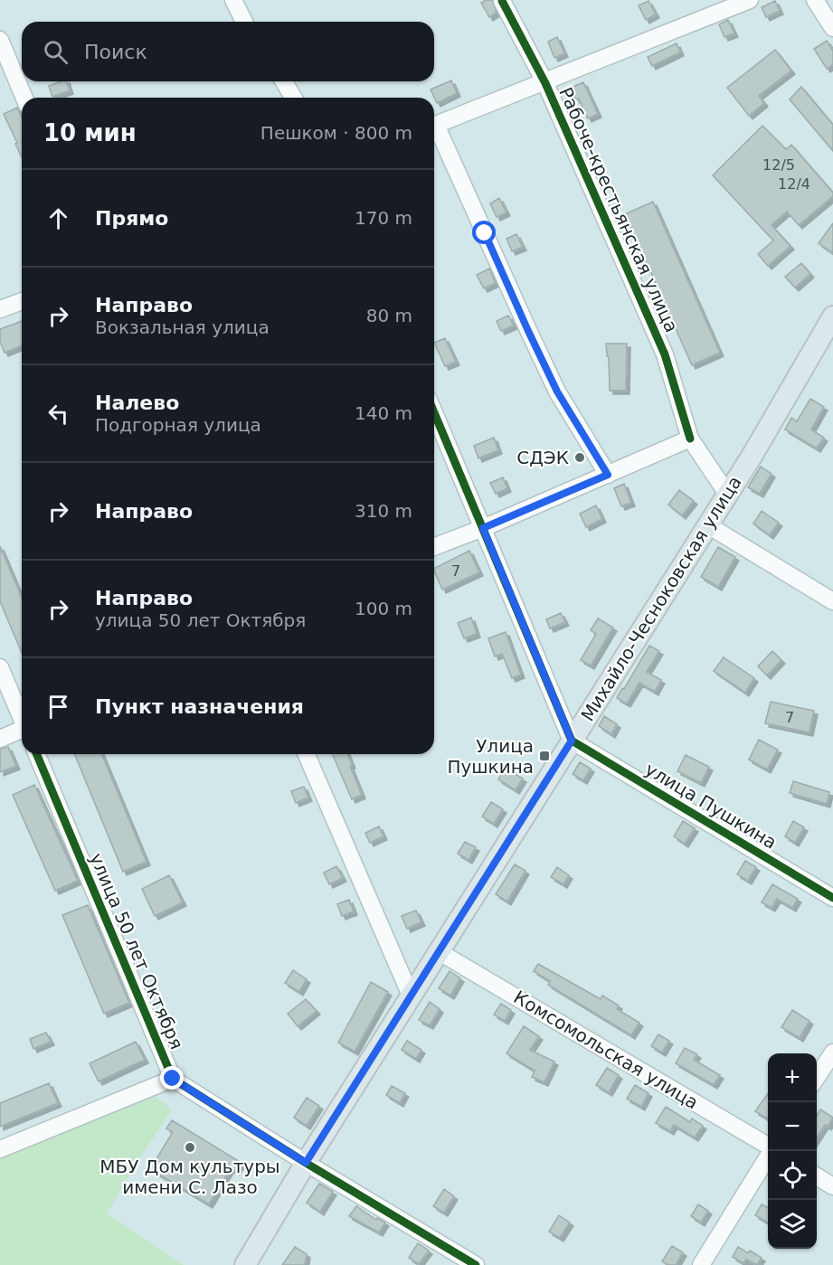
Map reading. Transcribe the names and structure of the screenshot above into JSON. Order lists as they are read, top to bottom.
{
  "streets": {
    "main road": ["Михайло-Чесноковская улица"],
    "street": [
      "Рабоче-крестьянская улица",
      "улица Пушкина",
      "улица 50 лет Октября",
      "Комсомольская улица"
    ]
  },
  "crossings": [
    ["Рабоче-крестьянская улица", "Михайло-Чесноковская улица"],
    ["Михайло-Чесноковская улица", "улица Пушкина"],
    ["Михайло-Чесноковская улица", "Комсомольская улица"]
  ],
  "places": {
    "other": ["СДЭК", "МБУ Дом культуры имени С. Лазо"],
    "transit": ["Улица Пушкина"]
  },
  "house_numbers": [
    "12/5",
    "12/4",
    "7",
    "7"
  ],
  "page": {
    "search": "Поиск",
    "heading": ["10 мин", "Пешком · 800 m"],
    "list": [
      ["Прямо", "170 m"],
      ["Направо", "Вокзальная улица", "80 m"],
      ["Налево", "Подгорная улица", "140 m"],
      ["Направо", "310 m"],
      ["Направо", "улица 50 лет Октября", "100 m"],
      "Пункт назначения"
    ],
    "map_buttons": ["+", "−"]
  }
}
